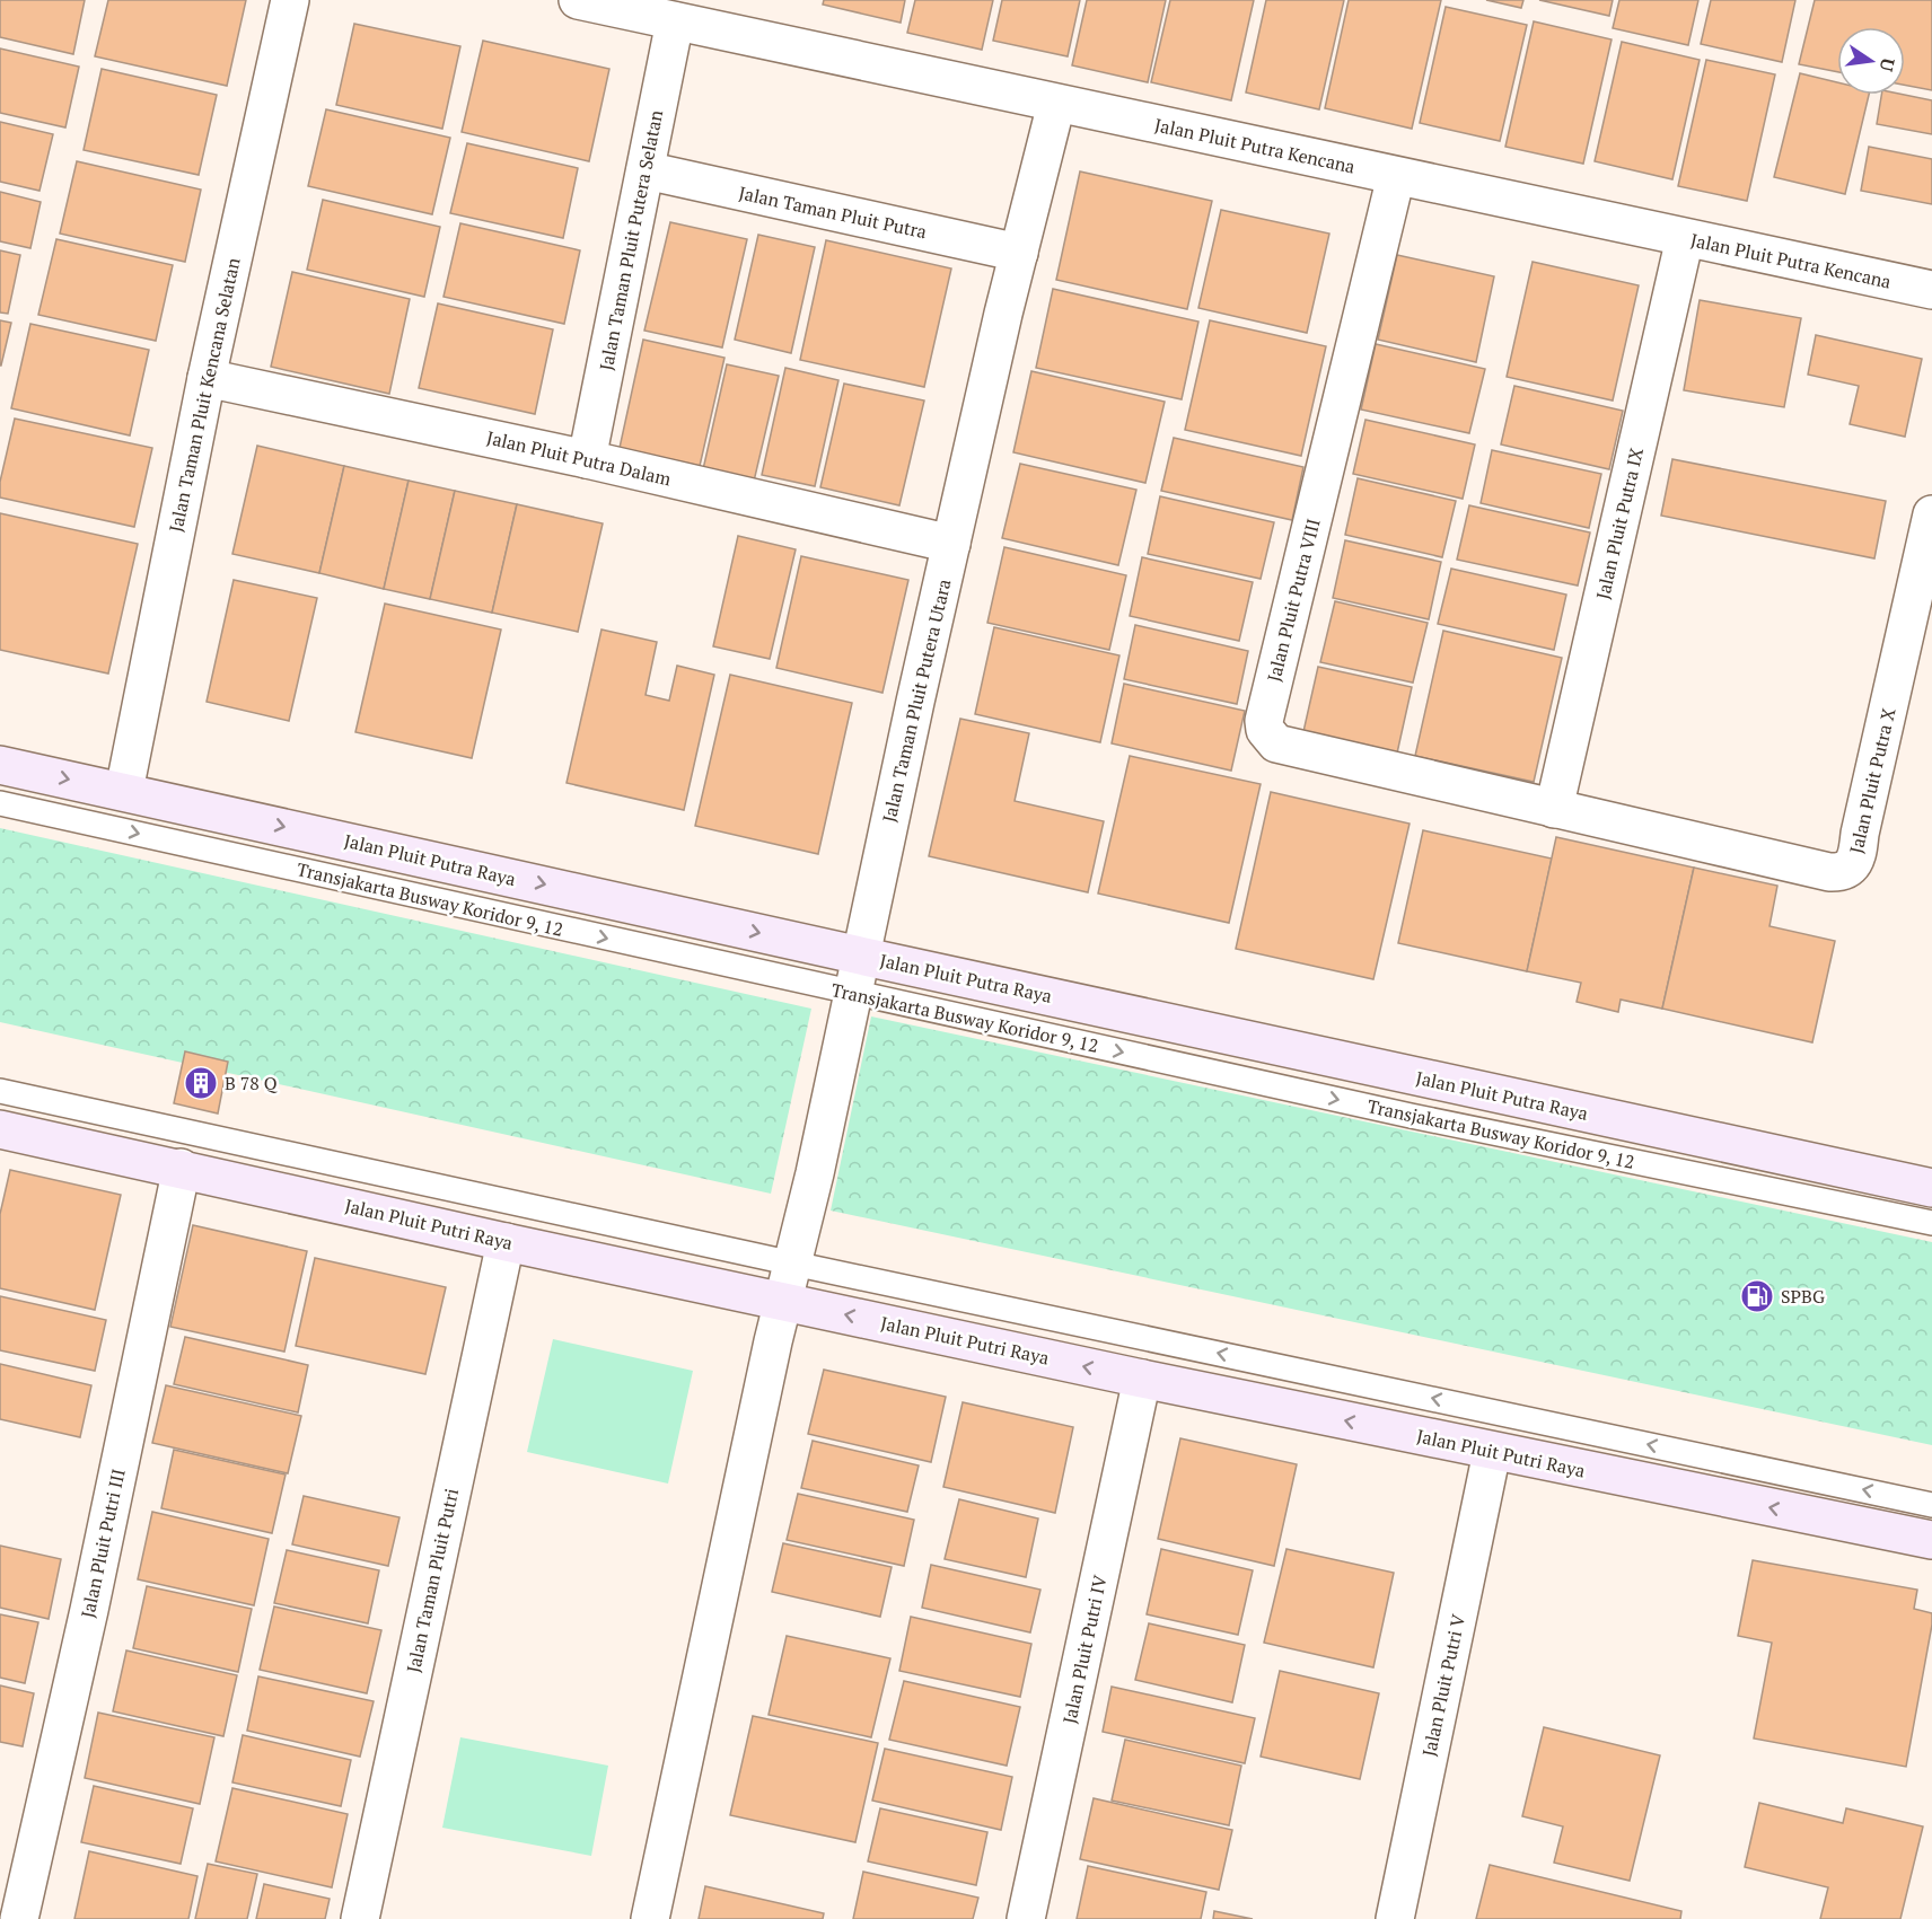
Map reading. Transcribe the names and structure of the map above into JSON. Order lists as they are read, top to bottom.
{
  "streets": {
    "street": [
      "Jalan Pluit Putra Kencana",
      "Jalan Taman Pluit Putra",
      "Jalan Taman Pluit Putera Selatan",
      "Jalan Taman Pluit Kencana Selatan",
      "Jalan Pluit Putra Dalam",
      "Jalan Pluit Putra IX",
      "Jalan Pluit Putra VIII",
      "Jalan Taman Pluit Putera Utara",
      "Jalan Pluit Putra X",
      "Jalan Pluit Putra Raya",
      "Jalan Pluit Putri Raya",
      "Jalan Pluit Putri III",
      "Jalan Taman Pluit Putri",
      "Jalan Pluit Putri IV",
      "Jalan Pluit Putri V"
    ],
    "lane": ["Transjakarta Busway Koridor 9, 12"]
  },
  "crossings": [
    ["Jalan Pluit Putra Kencana", "Jalan Taman Pluit Putera Selatan"],
    ["Jalan Pluit Putra Kencana", "Jalan Pluit Putra IX"],
    ["Jalan Pluit Putra Kencana", "Jalan Pluit Putra VIII"],
    ["Jalan Pluit Putra Kencana", "Jalan Taman Pluit Putera Utara"],
    ["Jalan Taman Pluit Putra", "Jalan Taman Pluit Putera Selatan"],
    ["Jalan Taman Pluit Putra", "Jalan Taman Pluit Putera Utara"],
    ["Jalan Taman Pluit Putera Selatan", "Jalan Pluit Putra Dalam"],
    ["Jalan Taman Pluit Kencana Selatan", "Jalan Pluit Putra Dalam"],
    ["Jalan Taman Pluit Kencana Selatan", "Jalan Pluit Putra Raya"],
    ["Jalan Pluit Putra Dalam", "Jalan Taman Pluit Putera Utara"],
    ["Jalan Pluit Putra IX", "Jalan Pluit Putra VIII"],
    ["Jalan Pluit Putra IX", "Jalan Pluit Putra X"],
    ["Jalan Pluit Putra VIII", "Jalan Pluit Putra X"],
    ["Jalan Taman Pluit Putera Utara", "Jalan Pluit Putra Raya"],
    ["Jalan Taman Pluit Putera Utara", "Transjakarta Busway Koridor 9, 12"],
    ["Jalan Taman Pluit Putera Utara", "Jalan Pluit Putri Raya"],
    ["Jalan Pluit Putri Raya", "Jalan Pluit Putri III"],
    ["Jalan Pluit Putri Raya", "Jalan Taman Pluit Putri"],
    ["Jalan Pluit Putri Raya", "Jalan Pluit Putri IV"],
    ["Jalan Pluit Putri Raya", "Jalan Pluit Putri V"]
  ],
  "one_way": ["Jalan Pluit Putra Raya", "Transjakarta Busway Koridor 9, 12", "Jalan Pluit Putri Raya"],
  "places": {
    "building": ["B 78 Q"],
    "fuel station": ["SPBG"]
  },
  "north": "right"
}
